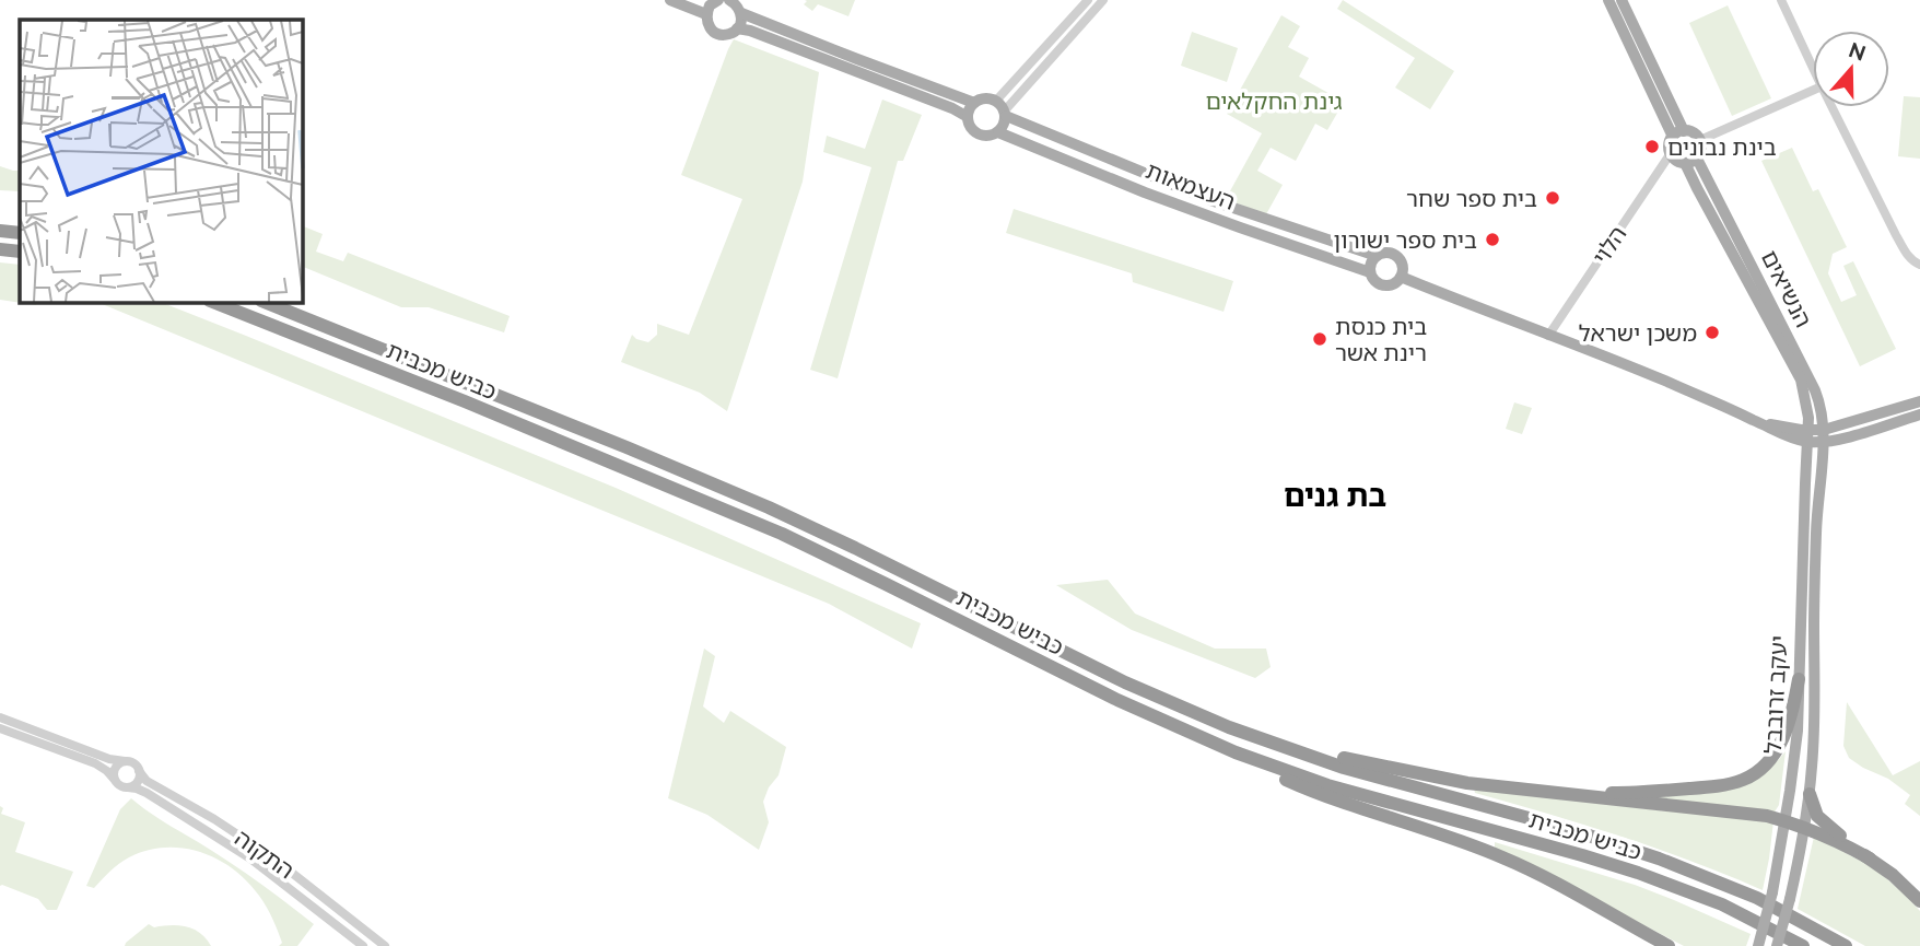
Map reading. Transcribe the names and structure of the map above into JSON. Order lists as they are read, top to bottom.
{
  "streets": {
    "highway": ["כביש מכבית"],
    "main road": ["העצמאות", "הנשיאים", "יעקב זרובבל"],
    "street": ["הלוי", "התקוה"]
  },
  "crossings": [
    ["הלוי", "הנשיאים"],
    ["הנשיאים", "יעקב זרובבל"]
  ],
  "districts": ["בת גנים"],
  "parks": ["גינת החקלאים"],
  "places": [
    "בינת נבונים",
    "בית ספר שחר",
    "בית ספר ישורון",
    "משכן ישראל",
    "בית כנסת רינת אשר"
  ],
  "north": "top"
}
